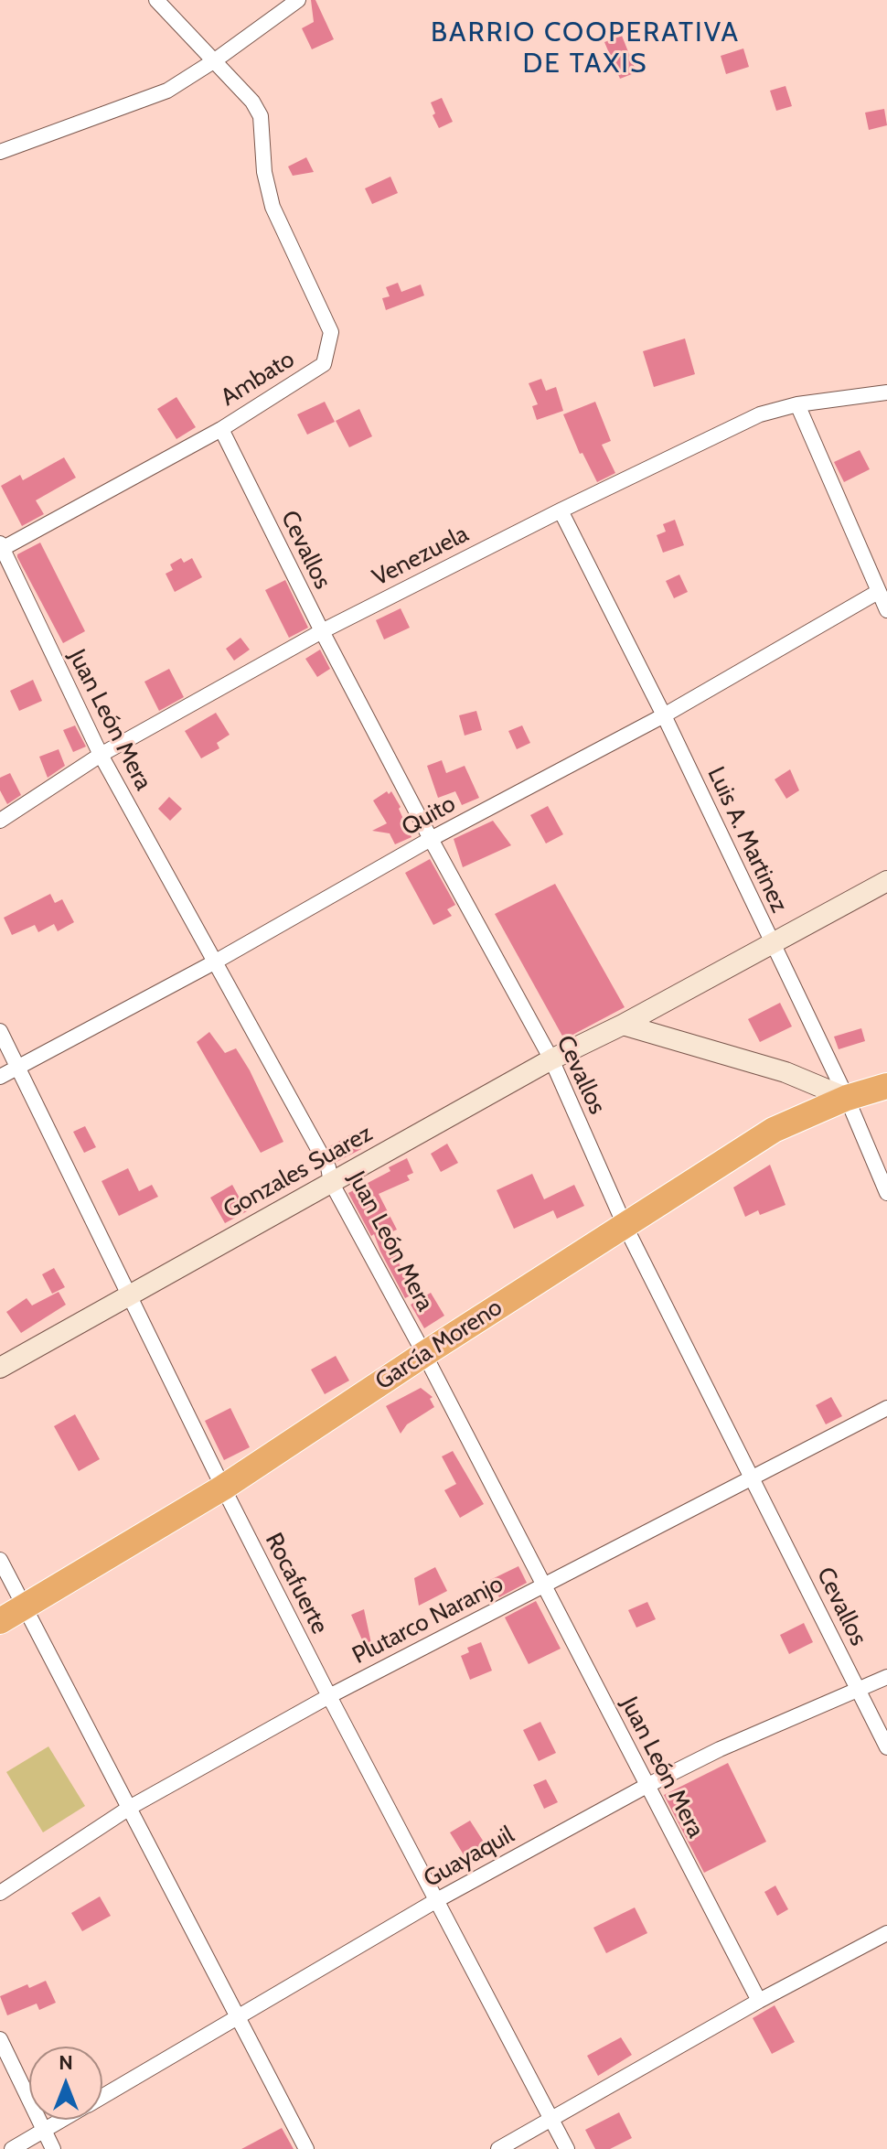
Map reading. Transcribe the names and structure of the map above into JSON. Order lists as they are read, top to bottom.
{
  "streets": {
    "highway": ["García Moreno"],
    "street": [
      "Ambato",
      "Cevallos",
      "Venezuela",
      "Juan León Mera",
      "Quito",
      "Luis A. Martinez",
      "Gonzales Suarez",
      "Rocafuerte",
      "Plutarco Naranjo",
      "Guayaquil"
    ]
  },
  "crossings": [
    ["Ambato", "Cevallos"],
    ["Ambato", "Juan León Mera"],
    ["Cevallos", "Venezuela"],
    ["Cevallos", "Quito"],
    ["Cevallos", "Gonzales Suarez"],
    ["Cevallos", "García Moreno"],
    ["Cevallos", "Plutarco Naranjo"],
    ["Cevallos", "Guayaquil"],
    ["Venezuela", "Juan León Mera"],
    ["Venezuela", "Luis A. Martinez"],
    ["Juan León Mera", "Quito"],
    ["Juan León Mera", "Gonzales Suarez"],
    ["Juan León Mera", "García Moreno"],
    ["Juan León Mera", "Plutarco Naranjo"],
    ["Juan León Mera", "Guayaquil"],
    ["Quito", "Luis A. Martinez"],
    ["Quito", "Rocafuerte"],
    ["Luis A. Martinez", "Gonzales Suarez"],
    ["Luis A. Martinez", "García Moreno"],
    ["Gonzales Suarez", "Rocafuerte"],
    ["García Moreno", "Rocafuerte"],
    ["Rocafuerte", "Plutarco Naranjo"],
    ["Rocafuerte", "Guayaquil"]
  ],
  "districts": ["BARRIO COOPERATIVA DE TAXIS"],
  "north": "top"
}
